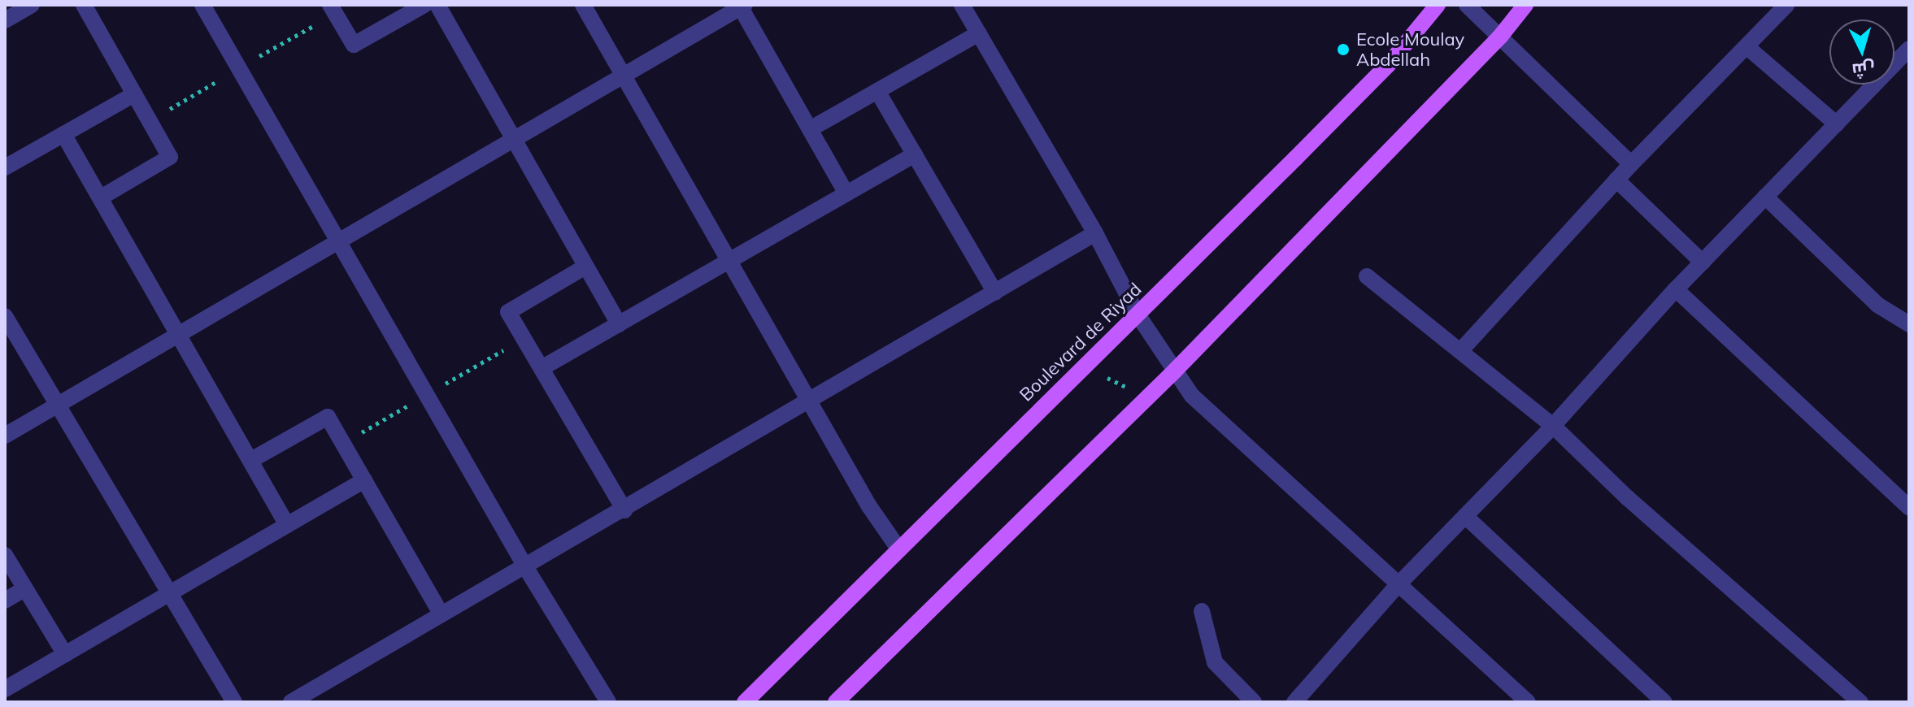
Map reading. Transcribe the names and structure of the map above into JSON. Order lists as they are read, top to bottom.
{
  "streets": {
    "main road": ["Boulevard de Riyad"]
  },
  "places": ["Ecole Moulay Abdellah"],
  "north": "bottom"
}
